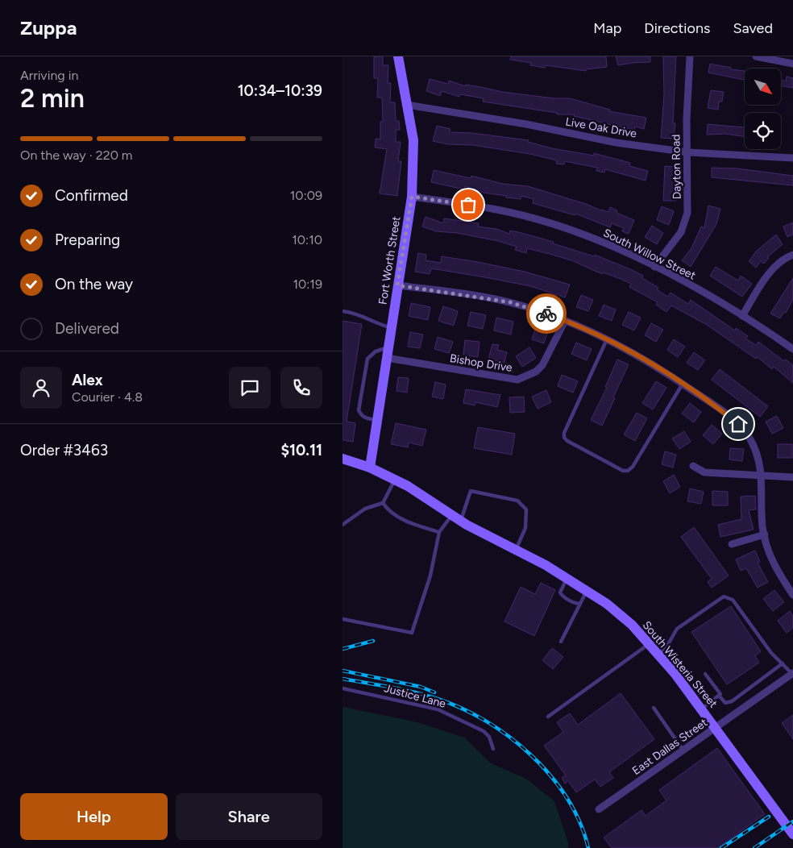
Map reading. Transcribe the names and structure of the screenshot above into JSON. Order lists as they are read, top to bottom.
{
  "streets": {
    "street": [
      "Live Oak Drive",
      "Dayton Road",
      "South Willow Street",
      "Fort Worth Street",
      "Bishop Drive",
      "South Wisteria Street",
      "East Dallas Street"
    ],
    "lane": ["Justice Lane"]
  },
  "crossings": [
    ["Live Oak Drive", "Dayton Road"],
    ["Live Oak Drive", "Fort Worth Street"],
    ["Dayton Road", "South Willow Street"],
    ["South Willow Street", "Fort Worth Street"],
    ["Fort Worth Street", "Bishop Drive"],
    ["Fort Worth Street", "South Wisteria Street"],
    ["South Wisteria Street", "East Dallas Street"]
  ],
  "north": "bottom right",
  "page": {
    "header": "Zuppa",
    "nav": ["Map", "Directions", "Saved"],
    "heading": ["2 min", "Arriving in", "10:34–10:39"],
    "panel": [
      "Alex",
      "Courier · 4.8",
      "Order #3463",
      "$10.11"
    ],
    "bar": "On the way · 220 m",
    "list": [
      ["Confirmed", "10:09"],
      ["Preparing", "10:10"],
      ["On the way", "10:19"],
      "Delivered"
    ],
    "buttons": ["Help", "Share"]
  }
}
